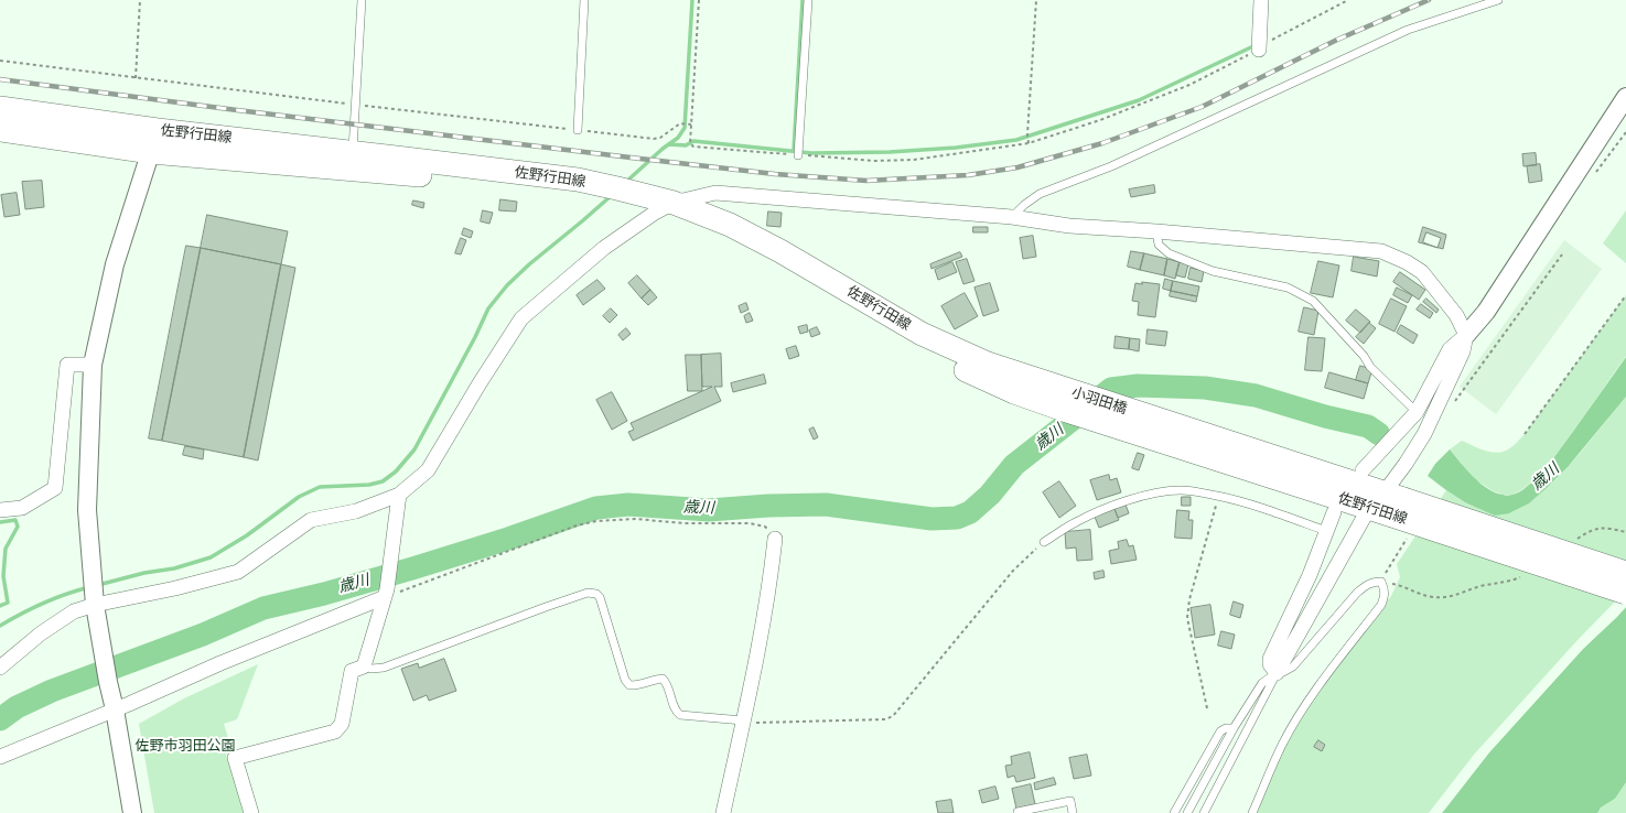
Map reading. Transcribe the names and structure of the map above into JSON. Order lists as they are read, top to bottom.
{
  "streets": {
    "main road": ["佐野行田線", "小羽田橋"]
  },
  "crossings": [
    ["佐野行田線", "小羽田橋"]
  ],
  "water": ["歳川"],
  "parks": ["佐野市羽田公園"]
}
